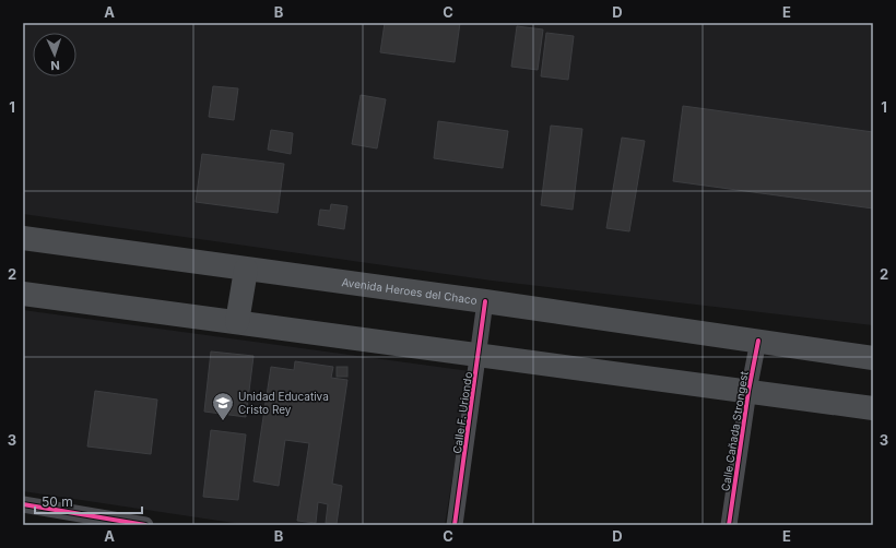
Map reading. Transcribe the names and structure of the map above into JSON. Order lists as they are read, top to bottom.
{
  "streets": {
    "main road": ["Avenida Heroes del Chaco"],
    "street": ["Calle F. Uriondo", "Calle Cañada Strongest"]
  },
  "crossings": [
    ["Avenida Heroes del Chaco", "Calle F. Uriondo"],
    ["Avenida Heroes del Chaco", "Calle Cañada Strongest"]
  ],
  "places": {
    "school or university": ["Unidad Educativa Cristo Rey"]
  },
  "scale_bar": "50 m",
  "north": "bottom",
  "grid": {
    "columns": [
      "A",
      "B",
      "C",
      "D",
      "E"
    ],
    "rows": ["1", "2", "3"]
  }
}
